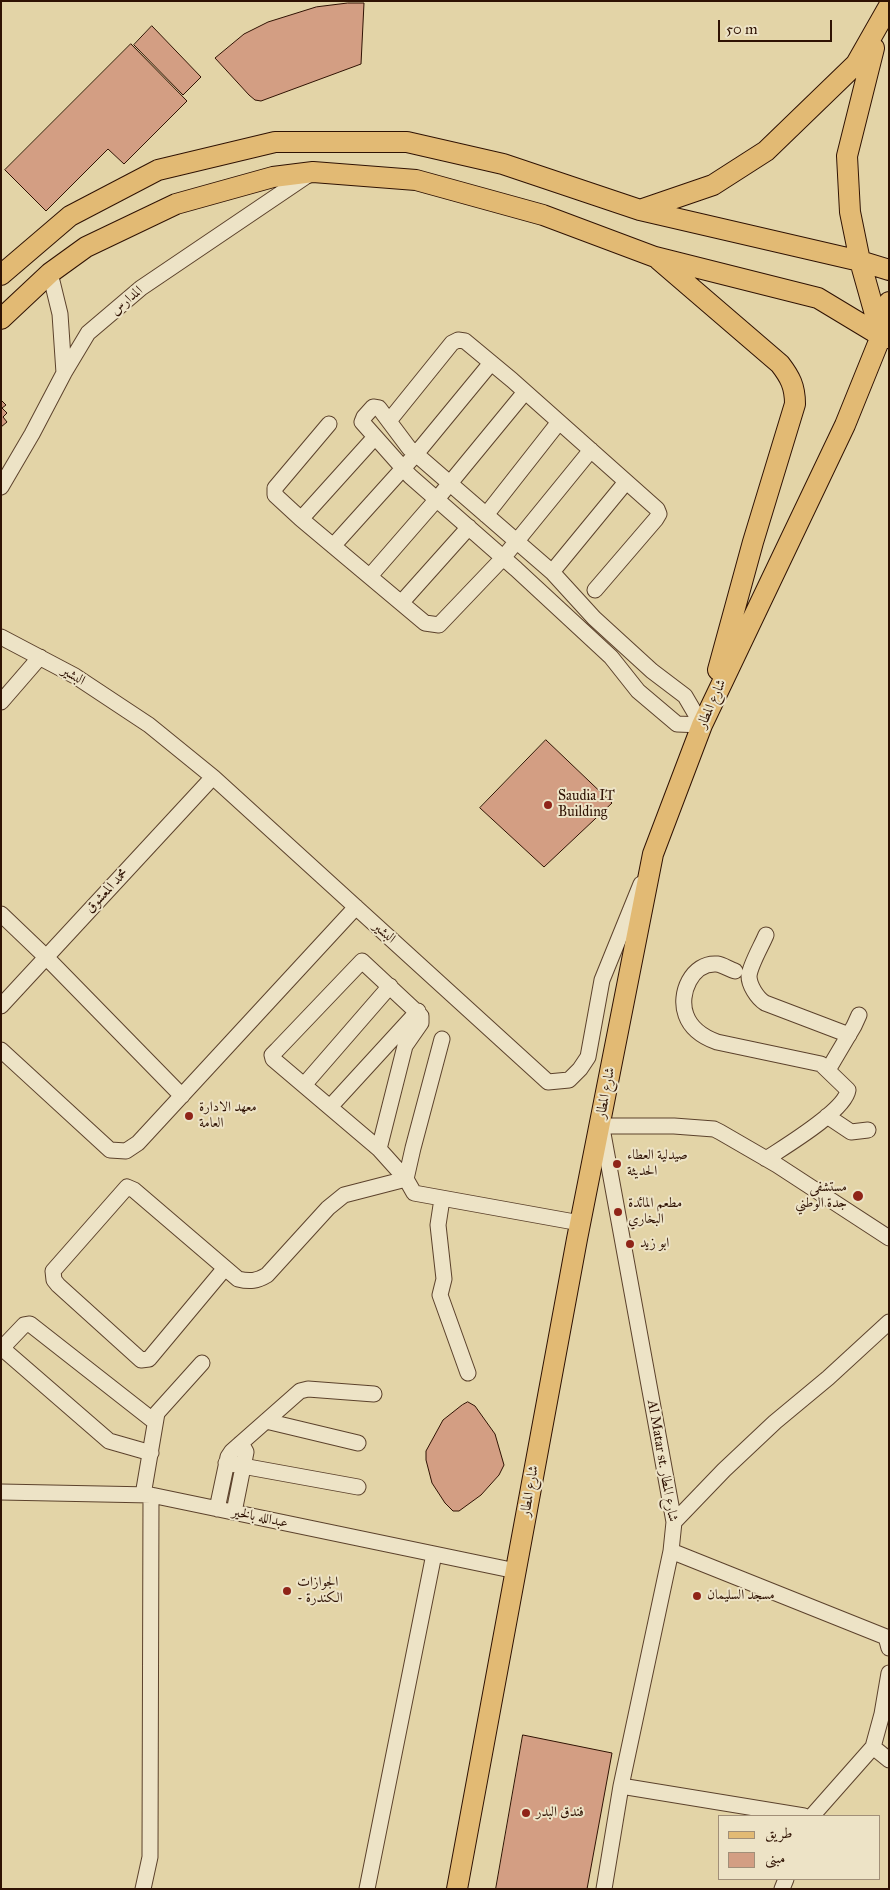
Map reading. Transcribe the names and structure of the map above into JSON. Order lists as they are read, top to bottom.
{
  "streets": {
    "main road": ["شارع المطار"],
    "street": [
      "المدارس",
      "البشير",
      "محمد المعشوق",
      "Al Matar st. شارع المطار",
      "عبدالله بالخير"
    ]
  },
  "crossings": [
    ["البشير", "شارع المطار"],
    ["البشير", "محمد المعشوق"],
    ["شارع المطار", "Al Matar st. شارع المطار"],
    ["شارع المطار", "عبدالله بالخير"]
  ],
  "places": [
    "Saudia IT Building",
    "معهد الادارة العامة",
    "صيدلية العطاء الحديثة",
    "مستشفى جدة الوطني",
    "مطعم المائدة البخاري",
    "ابو زيد",
    "الجوازات - الكندرة",
    "مسجد السليمان",
    "فندق البدر"
  ],
  "legend": ["طريق", "مبنى"],
  "scale_bar": "50 m"
}
